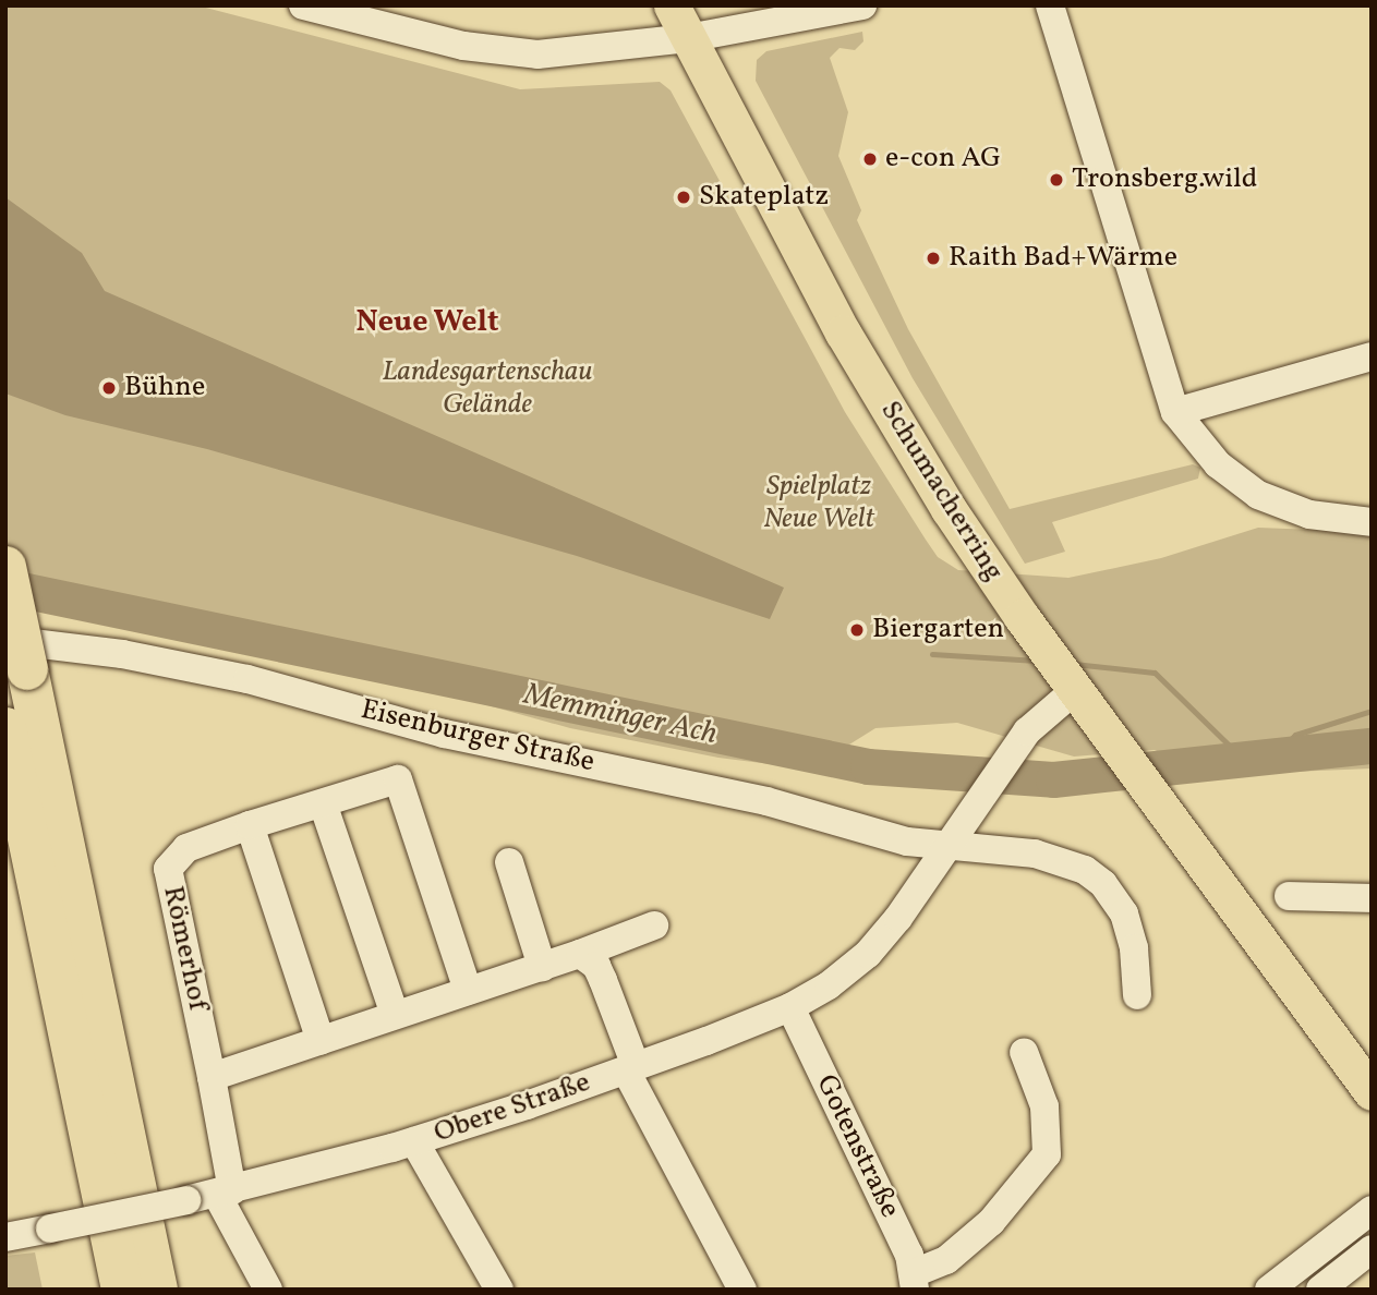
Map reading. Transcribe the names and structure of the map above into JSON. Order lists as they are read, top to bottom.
{
  "streets": {
    "main road": ["Schumacherring"],
    "street": [
      "Eisenburger Straße",
      "Römerhof",
      "Obere Straße",
      "Gotenstraße"
    ]
  },
  "crossings": [
    ["Schumacherring", "Obere Straße"],
    ["Eisenburger Straße", "Obere Straße"],
    ["Römerhof", "Obere Straße"],
    ["Obere Straße", "Gotenstraße"]
  ],
  "districts": ["Neue Welt"],
  "water": ["Memminger Ach"],
  "parks": ["Landesgartenschau Gelände", "Spielplatz Neue Welt"],
  "places": [
    "e-con AG",
    "Tronsberg.wild",
    "Skateplatz",
    "Raith Bad+Wärme",
    "Bühne",
    "Biergarten"
  ]
}
